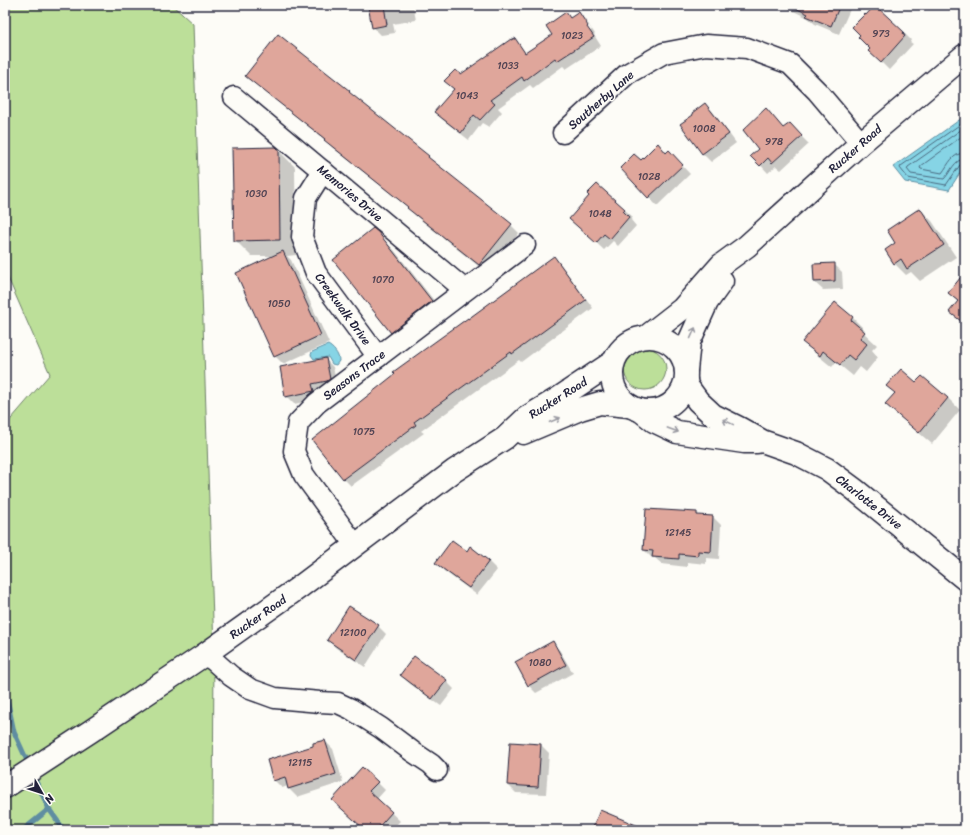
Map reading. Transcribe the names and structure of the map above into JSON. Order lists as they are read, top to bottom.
{
  "streets": {
    "main road": ["Rucker Road", "Charlotte Drive"],
    "street": [
      "Southerby Lane",
      "Memories Drive",
      "Creekwalk Drive",
      "Seasons Trace"
    ]
  },
  "crossings": [
    ["Southerby Lane", "Rucker Road"],
    ["Rucker Road", "Seasons Trace"],
    ["Rucker Road", "Charlotte Drive"],
    ["Memories Drive", "Creekwalk Drive"],
    ["Memories Drive", "Seasons Trace"],
    ["Creekwalk Drive", "Seasons Trace"]
  ],
  "house_numbers": [
    "973",
    "1023",
    "1033",
    "1043",
    "1008",
    "978",
    "1028",
    "1030",
    "1048",
    "1070",
    "1050",
    "1075",
    "12145",
    "12100",
    "1080",
    "12115"
  ],
  "north": "bottom right"
}
